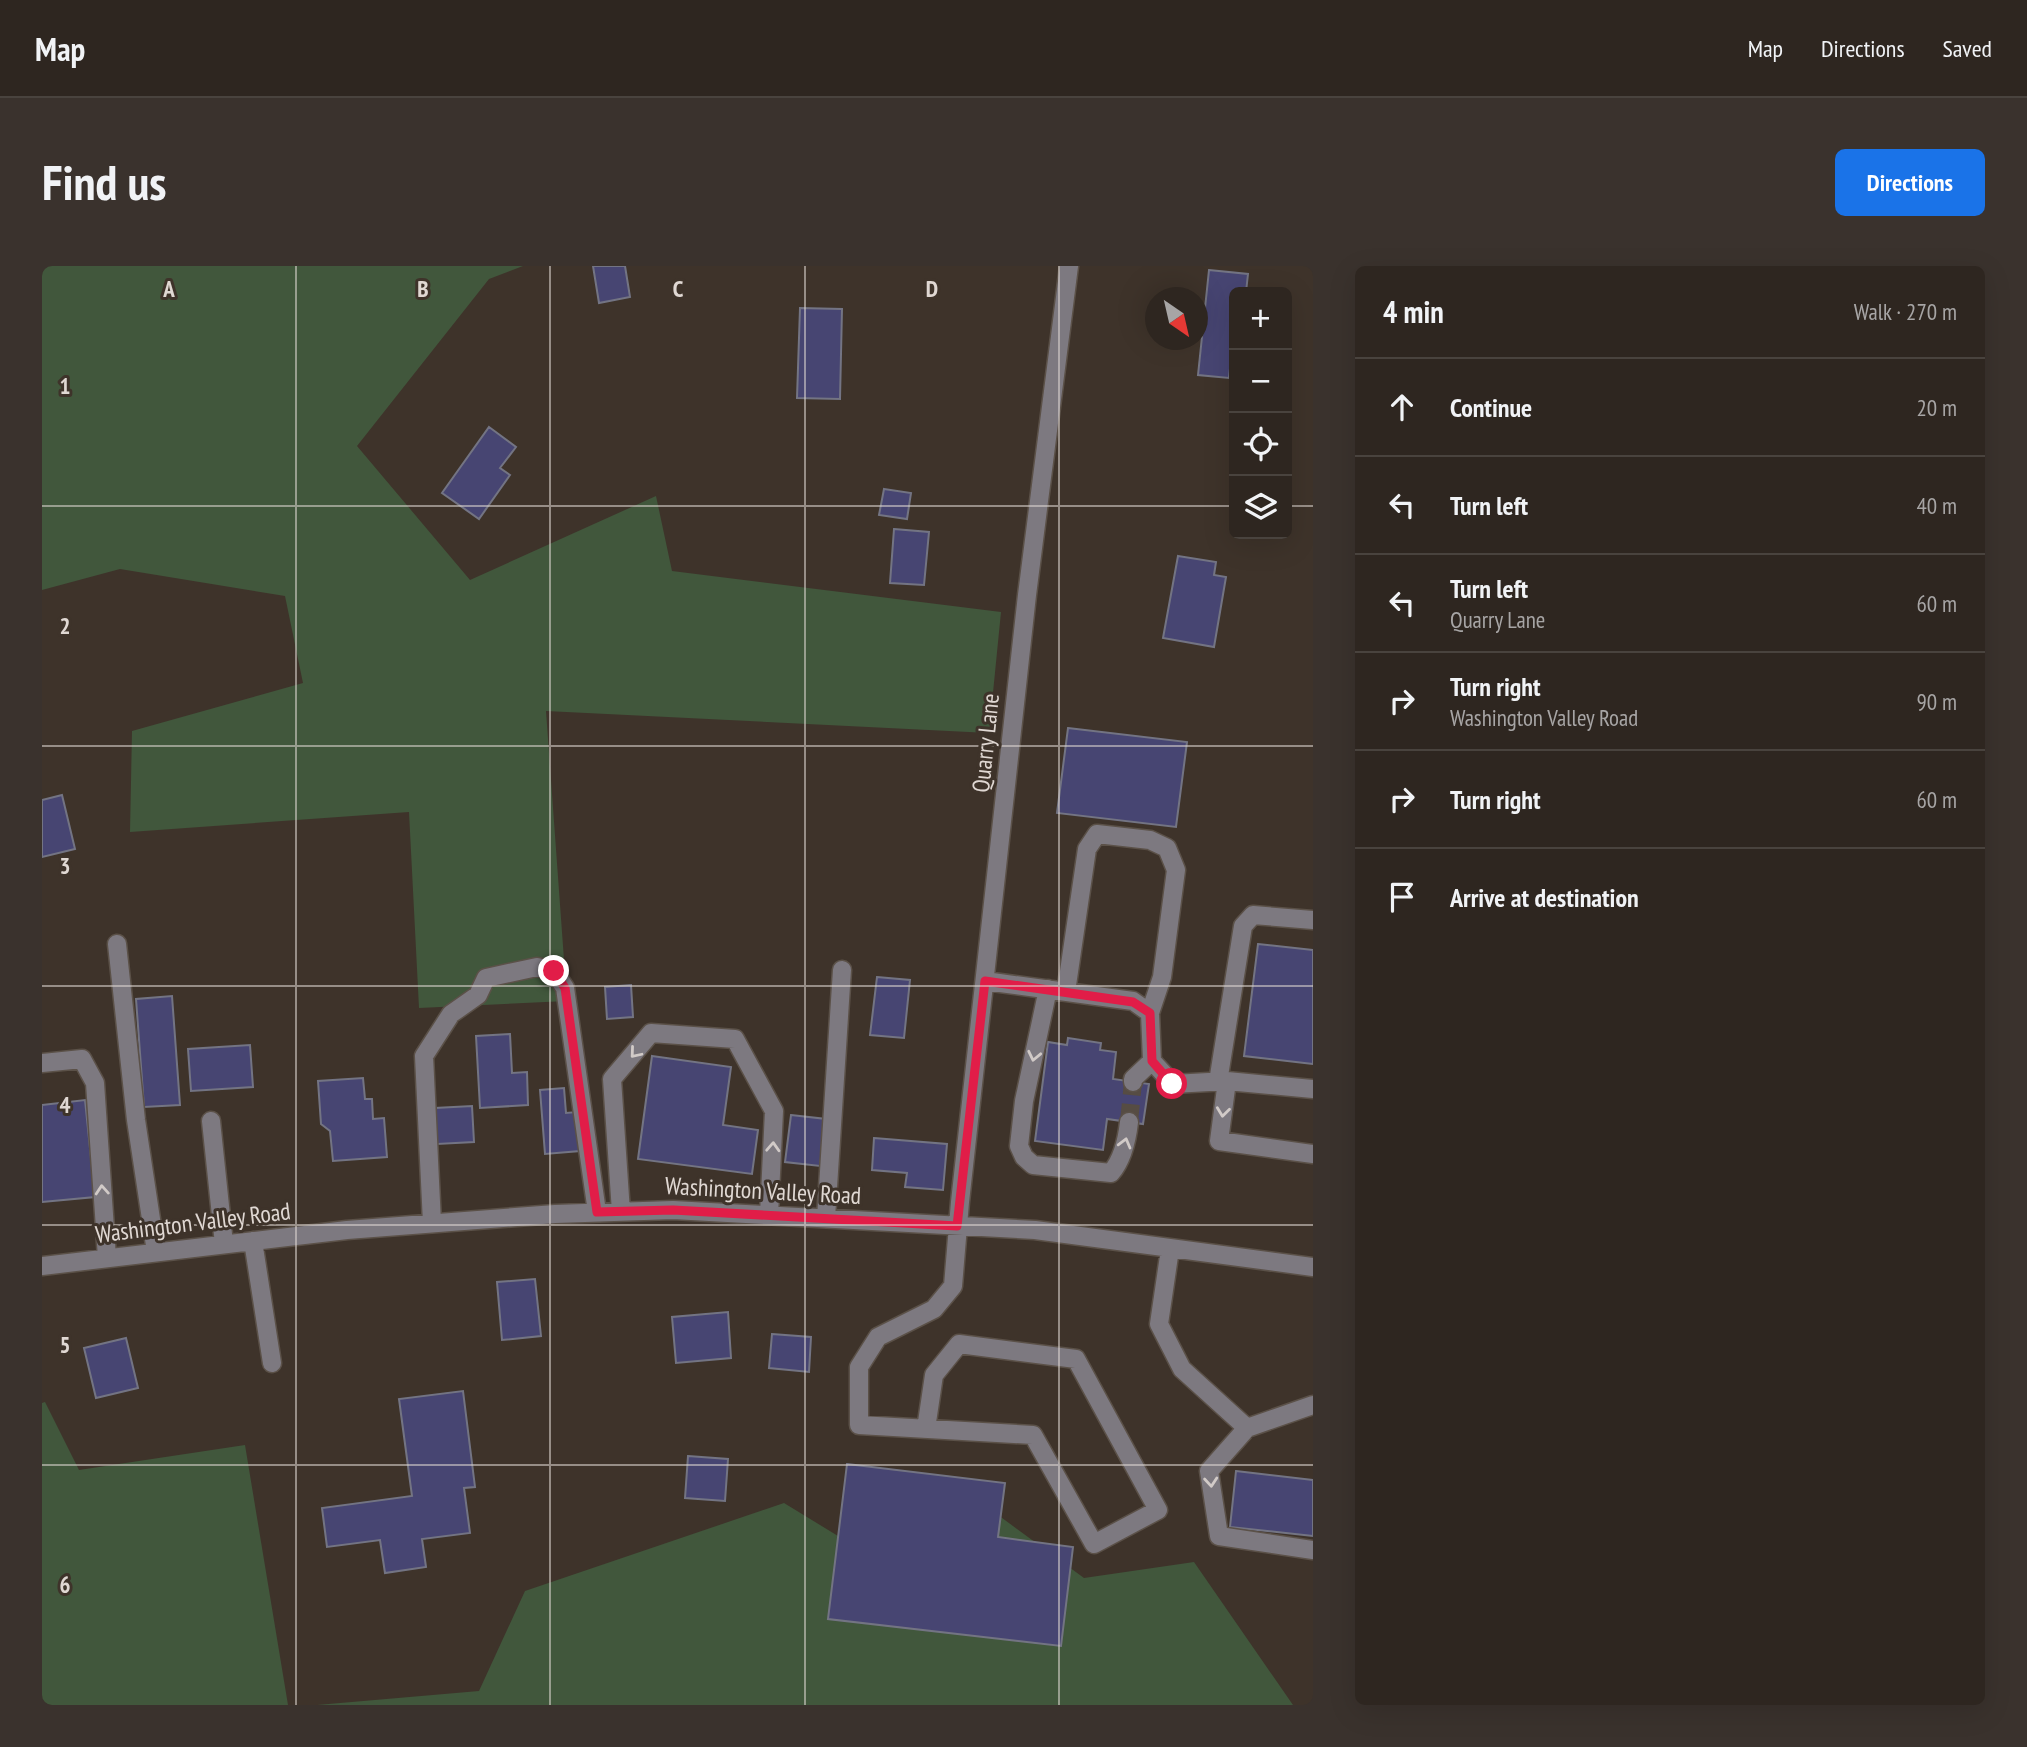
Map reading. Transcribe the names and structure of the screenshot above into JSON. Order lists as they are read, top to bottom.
{
  "streets": {
    "street": ["Quarry Lane", "Washington Valley Road"]
  },
  "crossings": [
    ["Quarry Lane", "Washington Valley Road"]
  ],
  "north": "bottom right",
  "page": {
    "header": "Map",
    "nav": ["Map", "Directions", "Saved"],
    "buttons": "Directions",
    "title": "Find us",
    "heading": ["4 min", "Walk · 270 m"],
    "map_buttons": ["+", "−"],
    "list": [
      ["Continue", "20 m"],
      ["Turn left", "40 m"],
      ["Turn left", "Quarry Lane", "60 m"],
      ["Turn right", "Washington Valley Road", "90 m"],
      ["Turn right", "60 m"],
      "Arrive at destination"
    ]
  },
  "grid": {
    "columns": [
      "A",
      "B",
      "C",
      "D"
    ],
    "rows": [
      "1",
      "2",
      "3",
      "4",
      "5",
      "6"
    ]
  }
}
